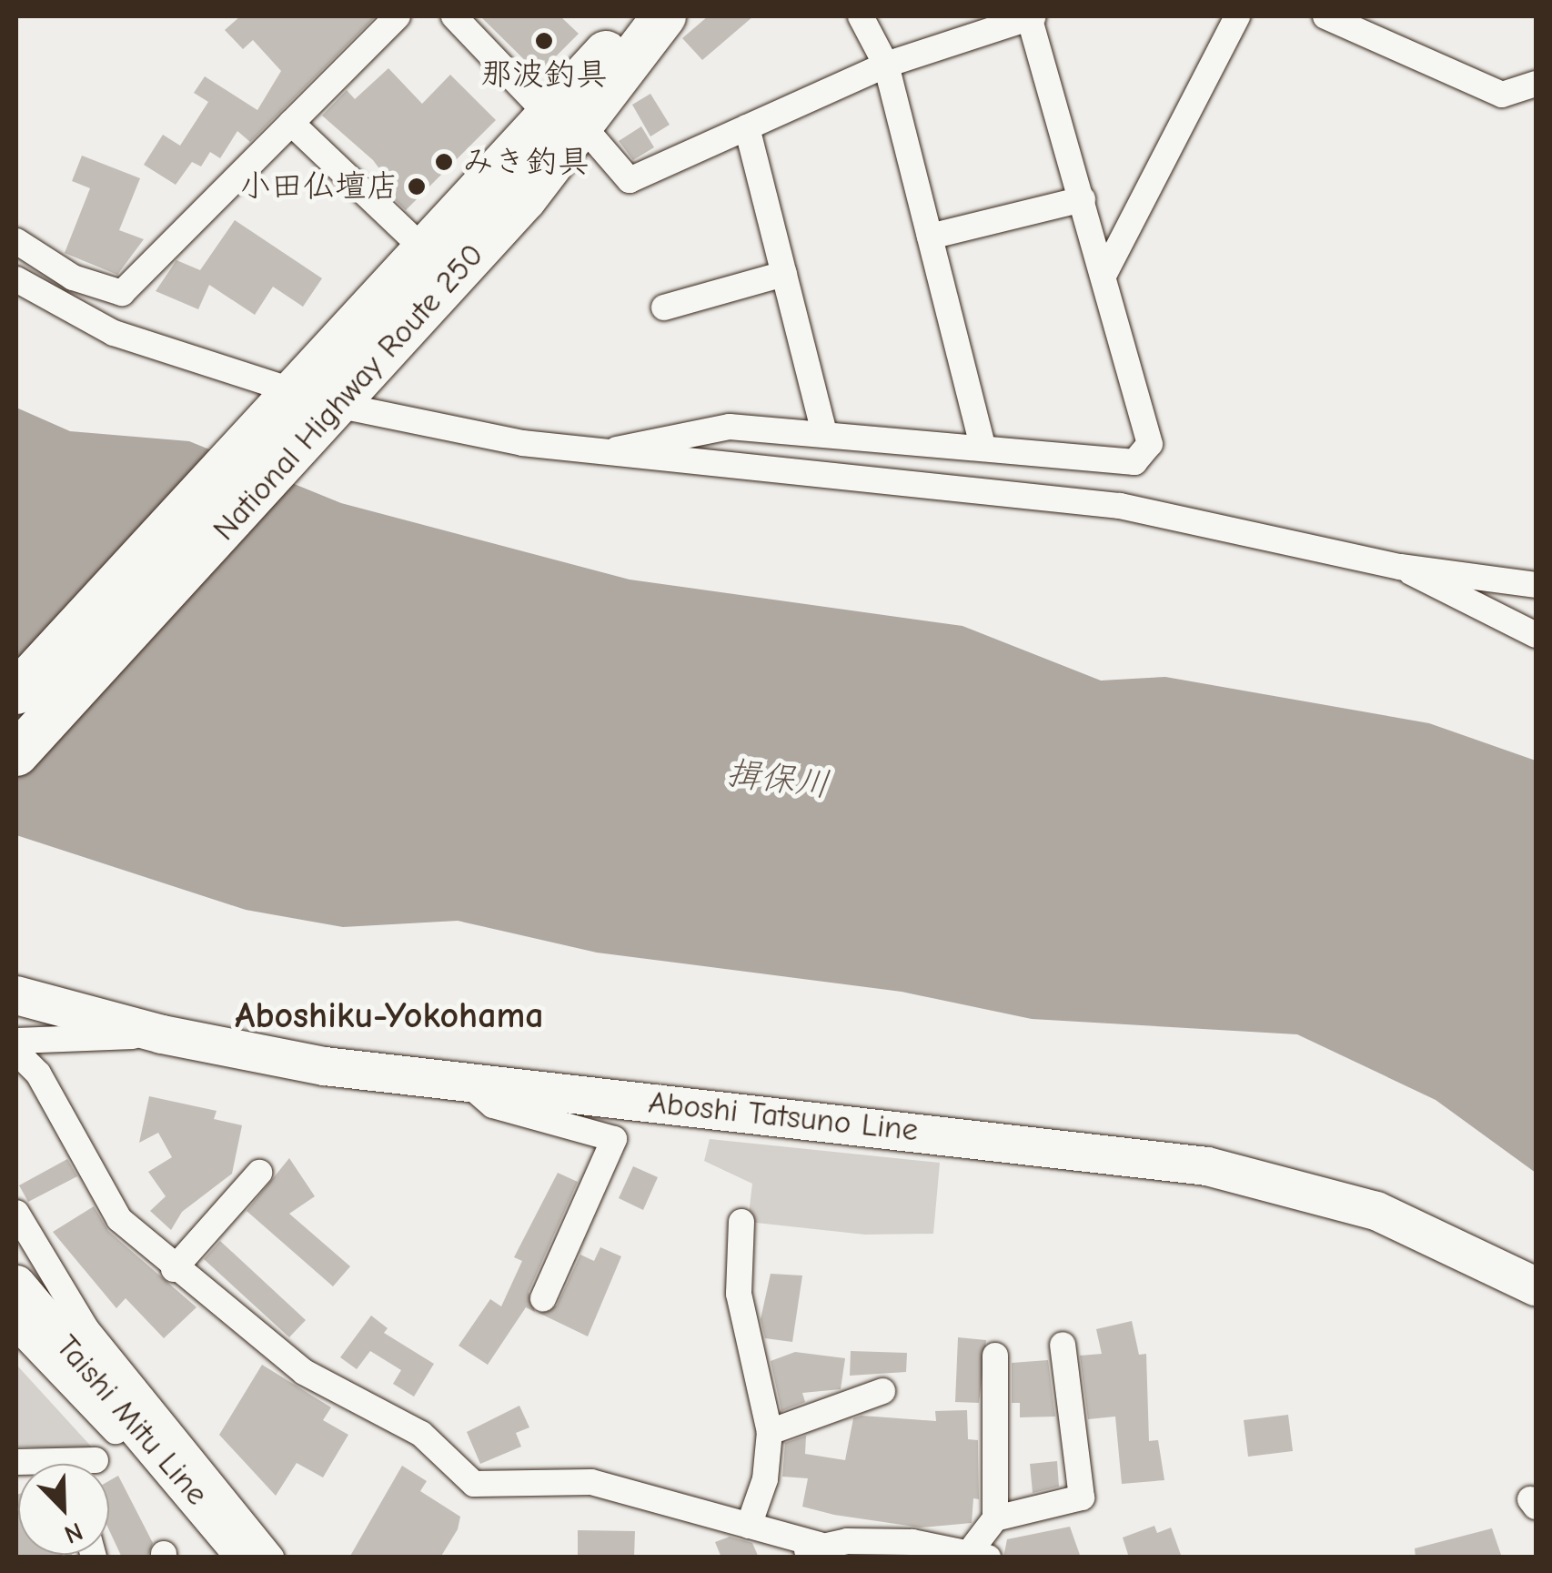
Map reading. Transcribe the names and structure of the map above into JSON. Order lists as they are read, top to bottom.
{
  "streets": {
    "highway": ["National Highway Route 250"],
    "main road": ["Aboshi Tatsuno Line", "Taishi Mitu Line"]
  },
  "districts": ["Aboshiku-Yokohama"],
  "water": ["揖保川"],
  "places": ["那波釣具", "みき釣具", "小田仏壇店"],
  "north": "bottom right"
}
